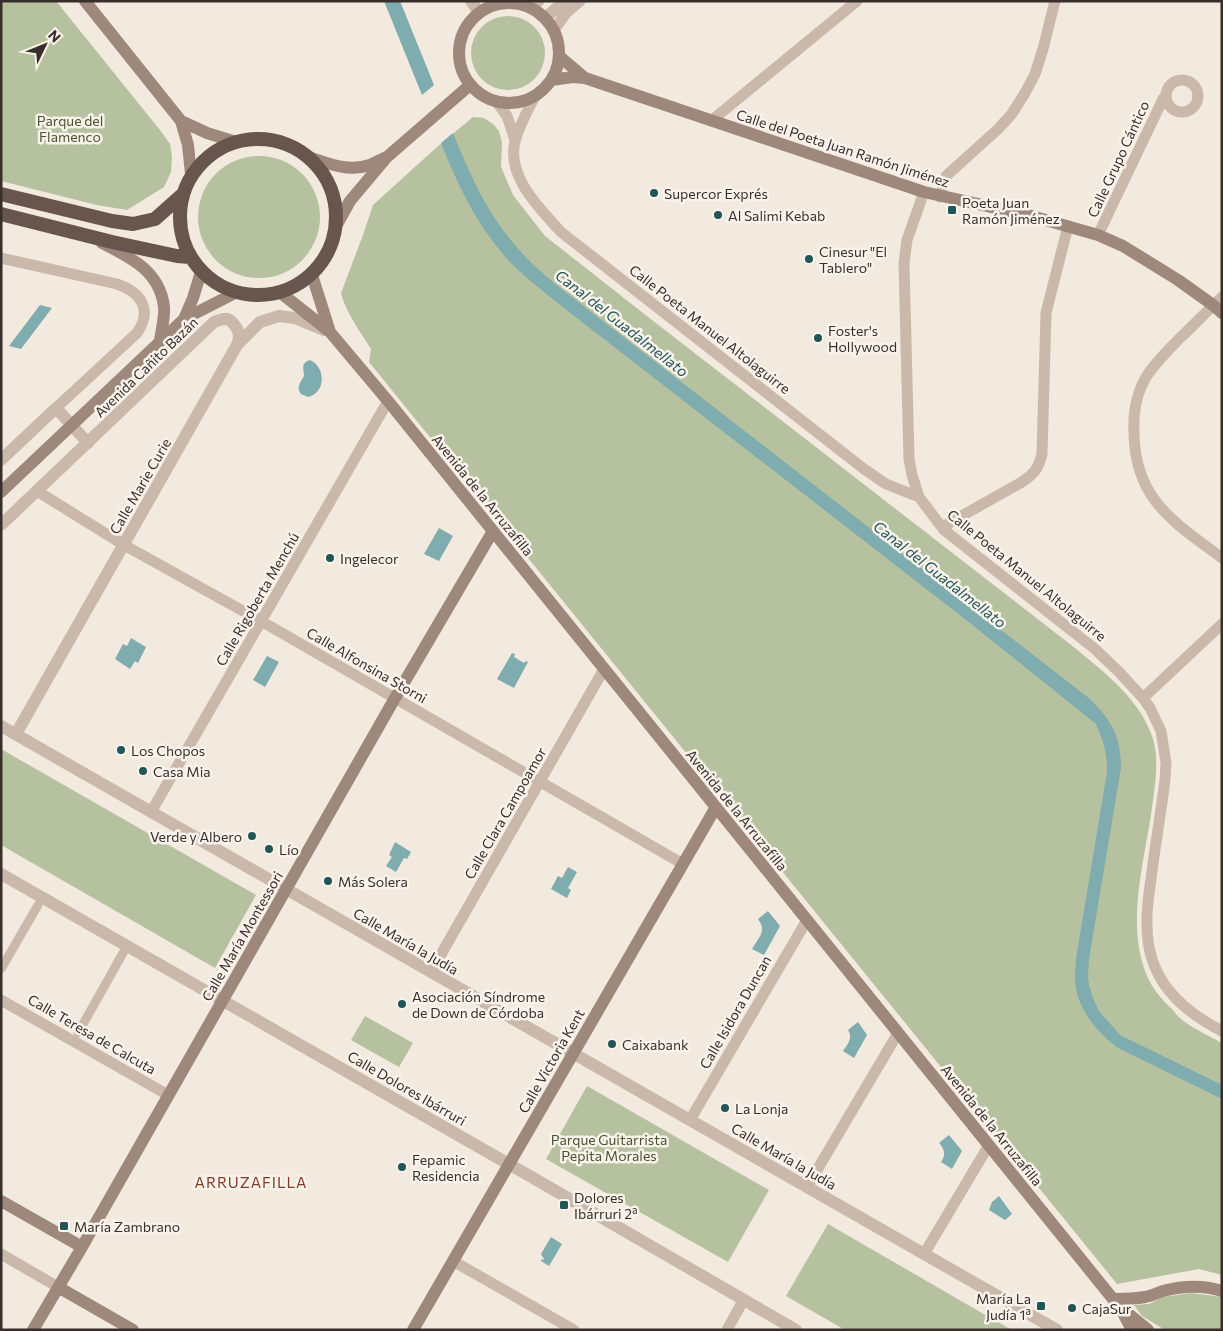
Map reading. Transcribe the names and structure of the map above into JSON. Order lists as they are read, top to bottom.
{
  "streets": {
    "main road": [
      "Calle del Poeta Juan Ramón Jiménez",
      "Avenida Cañito Bazán",
      "Avenida de la Arruzafilla",
      "Calle María Montessori",
      "Calle Victoria Kent"
    ],
    "street": [
      "Calle Grupo Cántico",
      "Calle Poeta Manuel Altolaguirre",
      "Calle Marie Curie",
      "Calle Rigoberta Menchú",
      "Calle Alfonsina Storni",
      "Calle Clara Campoamor",
      "Calle María la Judía",
      "Calle Isidora Duncan",
      "Calle Teresa de Calcuta",
      "Calle Dolores Ibárruri"
    ]
  },
  "crossings": [
    ["Calle del Poeta Juan Ramón Jiménez", "Calle Grupo Cántico"],
    ["Calle del Poeta Juan Ramón Jiménez", "Calle Poeta Manuel Altolaguirre"],
    ["Avenida Cañito Bazán", "Calle Marie Curie"],
    ["Avenida Cañito Bazán", "Avenida de la Arruzafilla"],
    ["Avenida Cañito Bazán", "Calle Alfonsina Storni"],
    ["Calle Marie Curie", "Avenida de la Arruzafilla"],
    ["Calle Marie Curie", "Calle Alfonsina Storni"],
    ["Calle Marie Curie", "Calle María la Judía"],
    ["Avenida de la Arruzafilla", "Calle Rigoberta Menchú"],
    ["Avenida de la Arruzafilla", "Calle Clara Campoamor"],
    ["Avenida de la Arruzafilla", "Calle María Montessori"],
    ["Avenida de la Arruzafilla", "Calle Isidora Duncan"],
    ["Avenida de la Arruzafilla", "Calle Victoria Kent"],
    ["Calle Rigoberta Menchú", "Calle Alfonsina Storni"],
    ["Calle Rigoberta Menchú", "Calle María la Judía"],
    ["Calle Alfonsina Storni", "Calle Clara Campoamor"],
    ["Calle Alfonsina Storni", "Calle María Montessori"],
    ["Calle Alfonsina Storni", "Calle Victoria Kent"],
    ["Calle Clara Campoamor", "Calle María la Judía"],
    ["Calle María Montessori", "Calle María la Judía"],
    ["Calle María Montessori", "Calle Teresa de Calcuta"],
    ["Calle María Montessori", "Calle Dolores Ibárruri"],
    ["Calle María la Judía", "Calle Isidora Duncan"],
    ["Calle María la Judía", "Calle Victoria Kent"],
    ["Calle Victoria Kent", "Calle Dolores Ibárruri"]
  ],
  "districts": ["ARRUZAFILLA"],
  "water": ["Canal del Guadalmellato"],
  "parks": ["Parque del Flamenco", "Parque Guitarrista Pepita Morales"],
  "places": {
    "other": [
      "Supercor Exprés",
      "Al Salimi Kebab",
      "Cinesur \"El Tablero\"",
      "Foster's Hollywood",
      "Ingelecor",
      "Los Chopos",
      "Casa Mia",
      "Verde y Albero",
      "Lío",
      "Más Solera",
      "Asociación Síndrome de Down de Córdoba",
      "Caixabank",
      "La Lonja",
      "Fepamic Residencia",
      "CajaSur"
    ],
    "transit": [
      "Poeta Juan Ramón Jiménez",
      "Dolores Ibárruri 2ª",
      "María Zambrano",
      "María La Judía 1ª"
    ]
  },
  "north": "top right"
}
